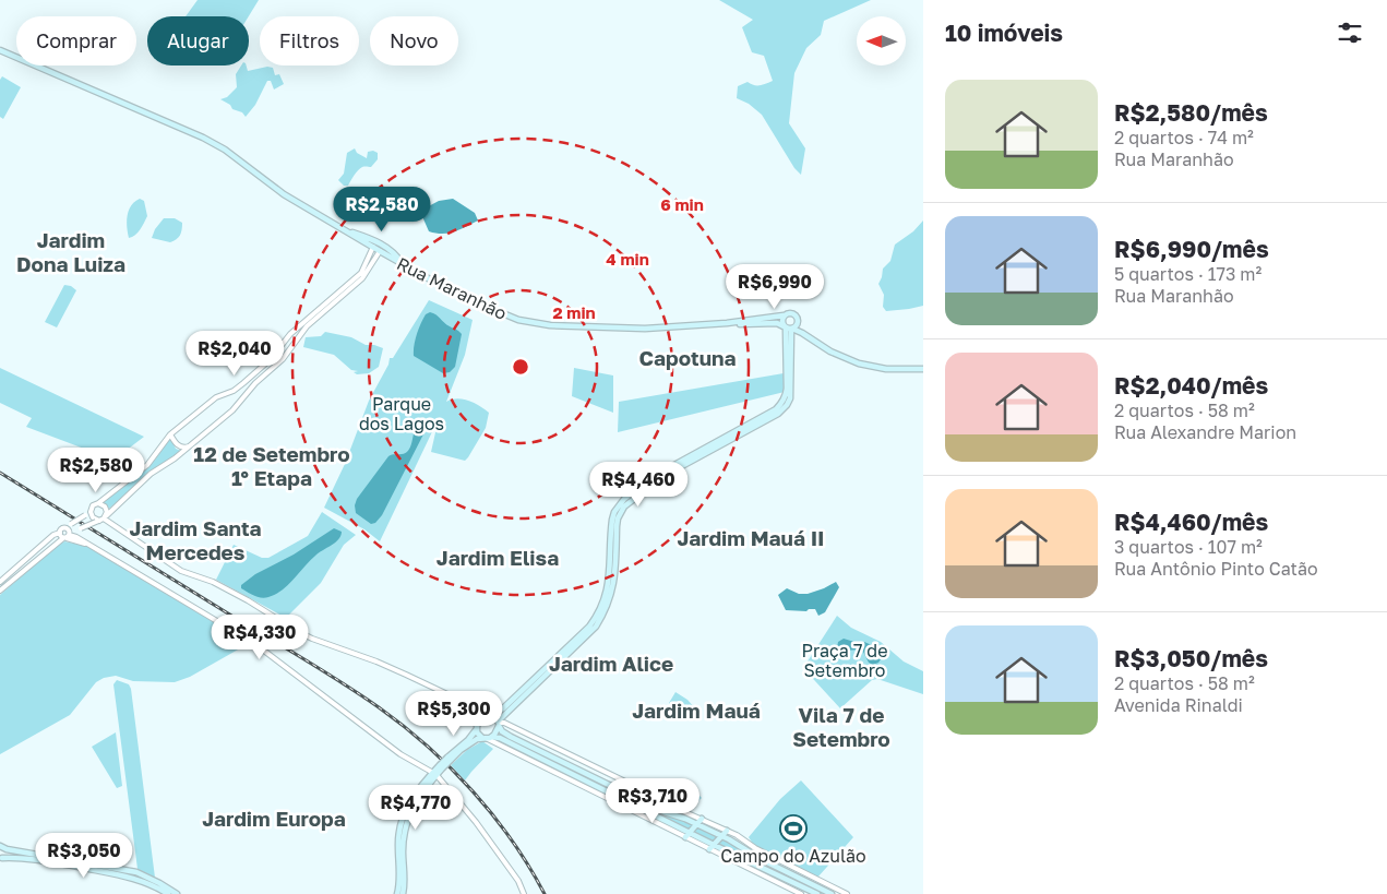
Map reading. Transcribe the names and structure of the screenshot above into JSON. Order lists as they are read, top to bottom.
{
  "streets": {
    "main road": ["Rua Maranhão"]
  },
  "districts": [
    "Jardim Dona Luiza",
    "Capotuna",
    "12 de Setembro 1° Etapa",
    "Jardim Santa Mercedes",
    "Jardim Mauá II",
    "Jardim Elisa",
    "Jardim Alice",
    "Jardim Mauá",
    "Vila 7 de Setembro",
    "Jardim Europa"
  ],
  "parks": ["Parque dos Lagos", "Praça 7 de Setembro"],
  "places": {
    "sports": ["Campo do Azulão"]
  },
  "north": "left",
  "page": {
    "heading": "10 imóveis",
    "chip": [
      "Comprar",
      "Alugar",
      "Filtros",
      "Novo"
    ],
    "list": [
      {
        "name": "R$2,580/mês",
        "note": "2 quartos · 74 m² · Rua Maranhão"
      },
      {
        "name": "R$6,990/mês",
        "note": "5 quartos · 173 m² · Rua Maranhão"
      },
      {
        "name": "R$2,040/mês",
        "note": "2 quartos · 58 m² · Rua Alexandre Marion"
      },
      {
        "name": "R$4,460/mês",
        "note": "3 quartos · 107 m² · Rua Antônio Pinto Catão"
      },
      {
        "name": "R$3,050/mês",
        "note": "2 quartos · 58 m² · Avenida Rinaldi"
      }
    ],
    "price": [
      "R$2,580",
      "R$6,990",
      "R$2,040",
      "R$2,580",
      "R$4,460",
      "R$4,330",
      "R$5,300",
      "R$3,710",
      "R$4,770",
      "R$3,050"
    ]
  },
  "rings": ["6 min", "4 min", "2 min"]
}
